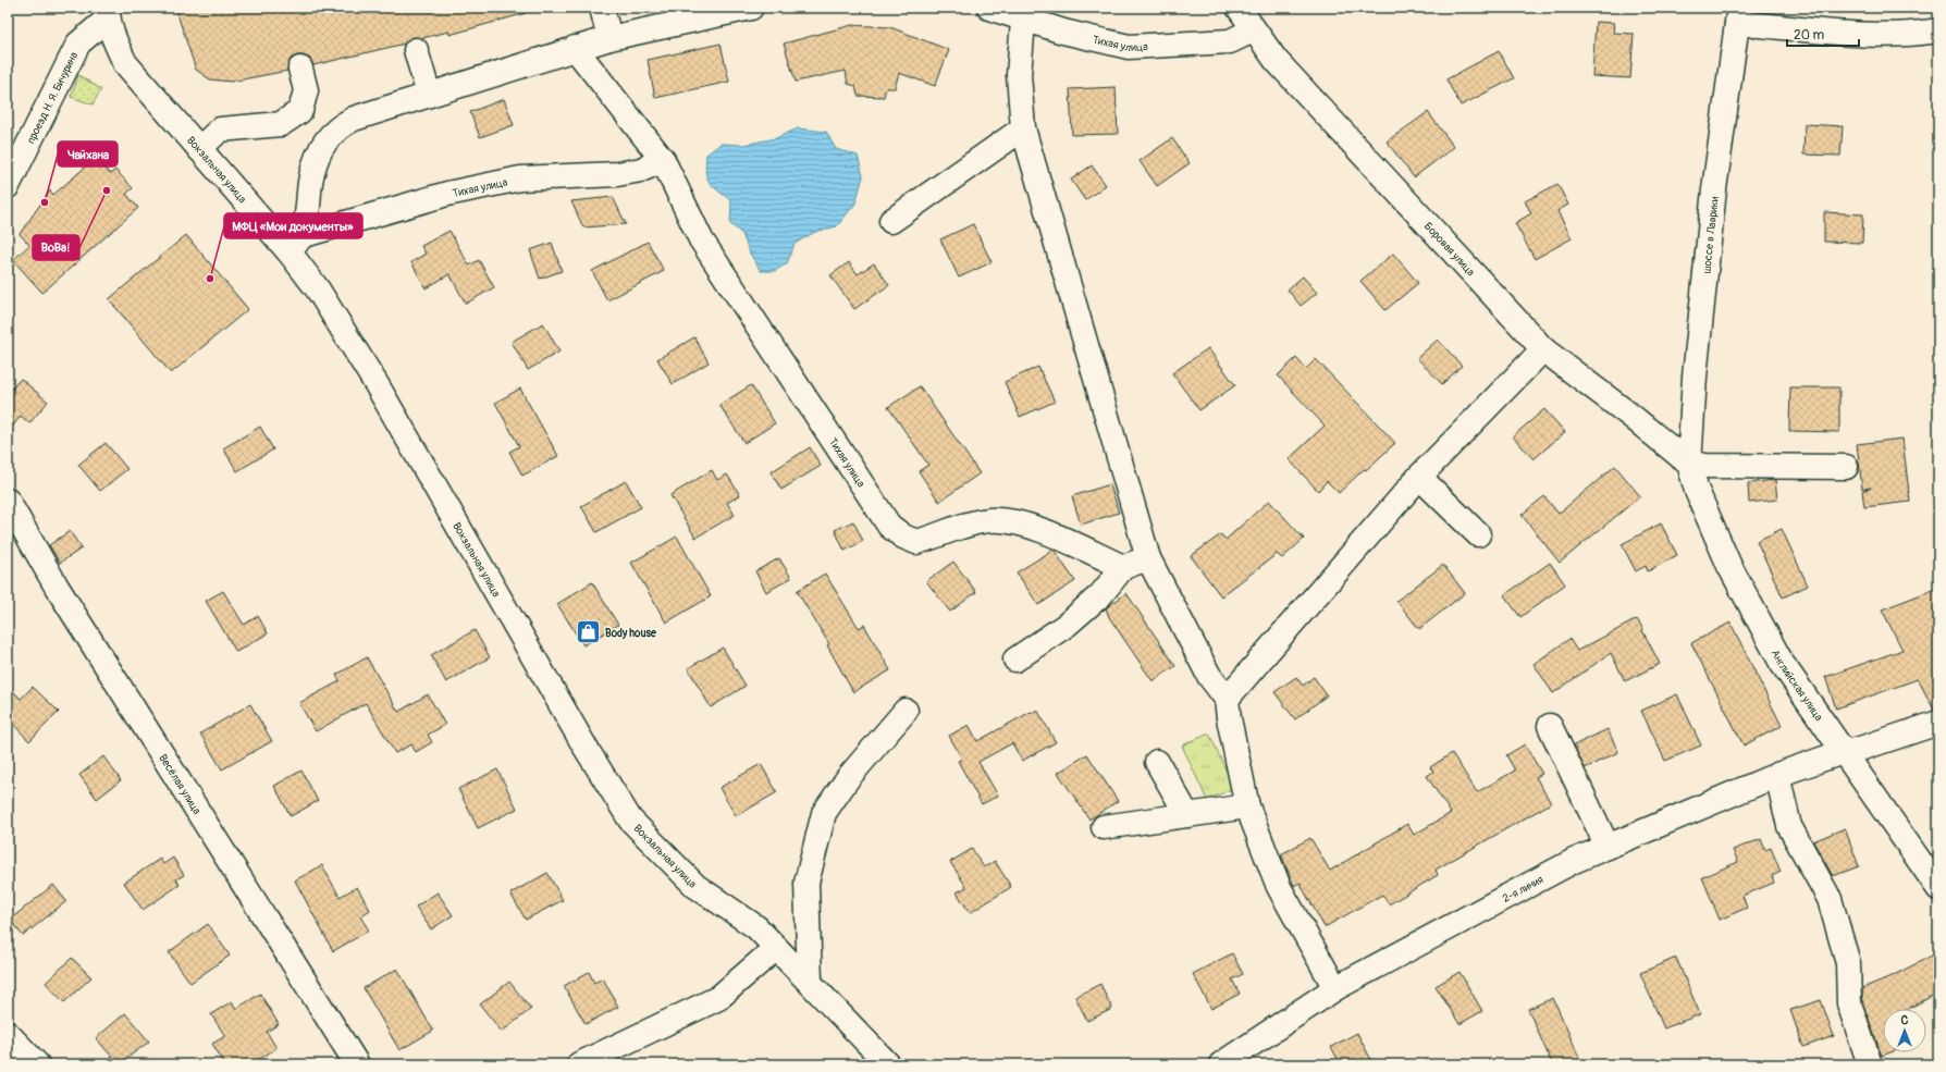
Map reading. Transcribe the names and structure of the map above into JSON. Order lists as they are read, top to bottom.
{
  "streets": {
    "street": [
      "Тихая улица",
      "проезд Н. Я. Бичурина",
      "Вокзальная улица",
      "шоссе в Лаврики",
      "Боровая улица",
      "Английская улица",
      "Весёлая улица",
      "2-я линия"
    ]
  },
  "crossings": [
    ["Тихая улица", "Вокзальная улица"],
    ["Тихая улица", "Боровая улица"],
    ["проезд Н. Я. Бичурина", "Вокзальная улица"],
    ["шоссе в Лаврики", "Боровая улица"],
    ["шоссе в Лаврики", "Английская улица"],
    ["Боровая улица", "Английская улица"],
    ["Английская улица", "2-я линия"]
  ],
  "places": {
    "other": ["ВоВа!", "Чайхана", "МФЦ «Мои документы»"],
    "shop": ["Body house"]
  },
  "scale_bar": "20 m",
  "north": "top"
}
